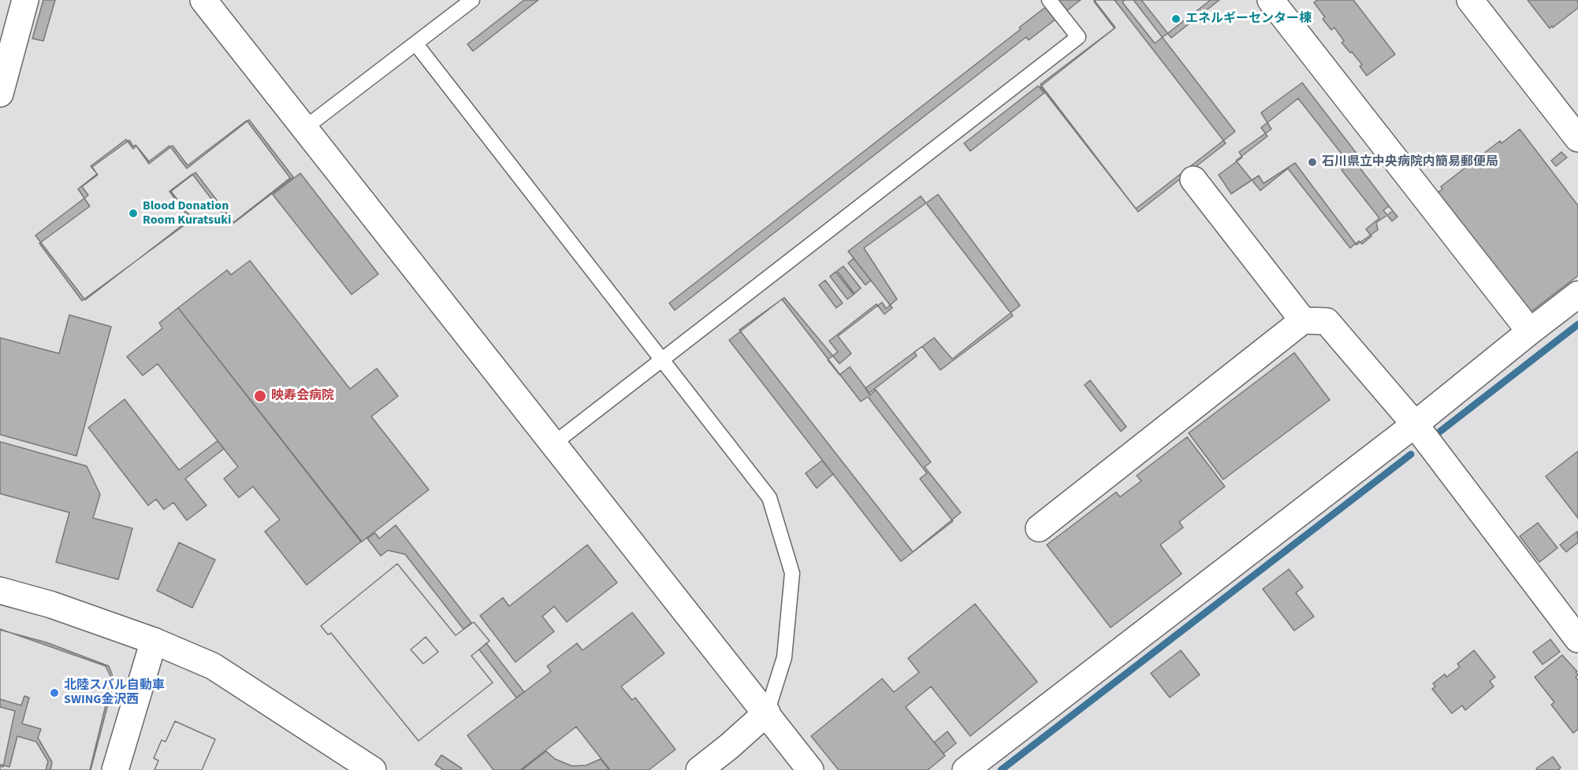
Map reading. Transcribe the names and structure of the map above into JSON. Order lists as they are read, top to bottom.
{
  "places": [
    "エネルギーセンター棟",
    "石川県立中央病院内簡易郵便局",
    "Blood Donation Room Kuratsuki",
    "映寿会病院",
    "北陸スバル自動車 SWING金沢西"
  ]
}
